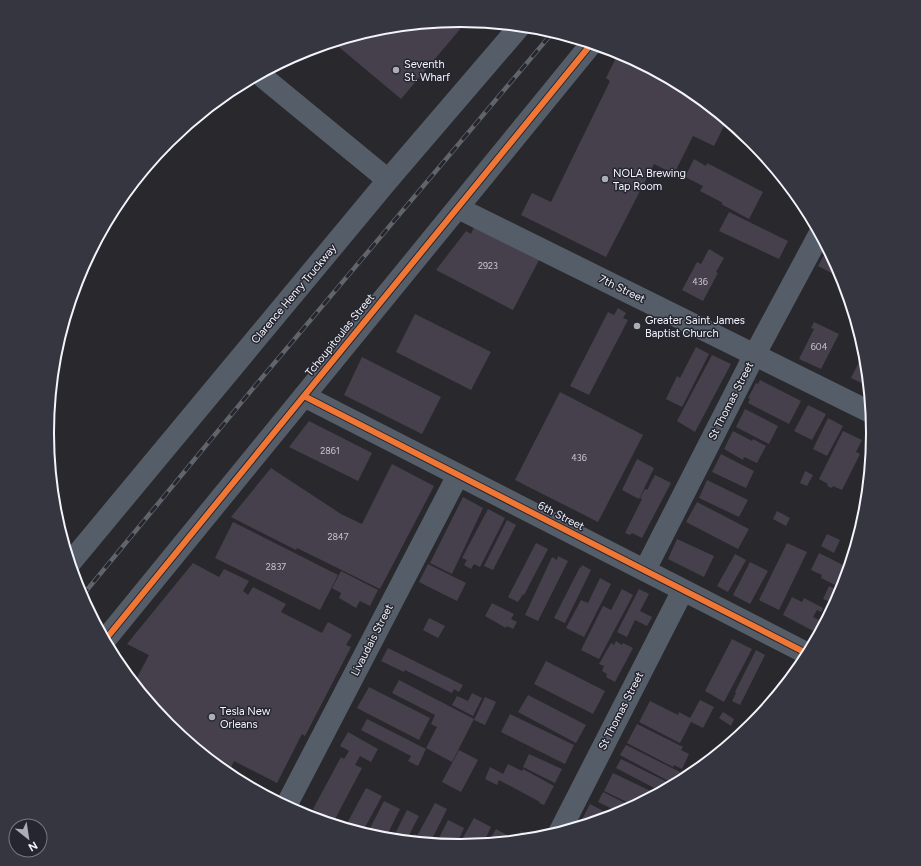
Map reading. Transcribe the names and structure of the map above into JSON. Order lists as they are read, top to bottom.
{
  "streets": {
    "street": [
      "7th Street",
      "Clarence Henry Truckway",
      "Tchoupitoulas Street",
      "St Thomas Street",
      "6th Street",
      "Livaudais Street"
    ]
  },
  "crossings": [
    ["7th Street", "Tchoupitoulas Street"],
    ["7th Street", "St Thomas Street"],
    ["Tchoupitoulas Street", "6th Street"],
    ["St Thomas Street", "6th Street"],
    ["6th Street", "Livaudais Street"]
  ],
  "places": [
    "Seventh St. Wharf",
    "NOLA Brewing Tap Room",
    "Greater Saint James Baptist Church",
    "Tesla New Orleans"
  ],
  "house_numbers": [
    "2923",
    "436",
    "604",
    "2861",
    "436",
    "2847",
    "2837"
  ],
  "north": "bottom right"
}
